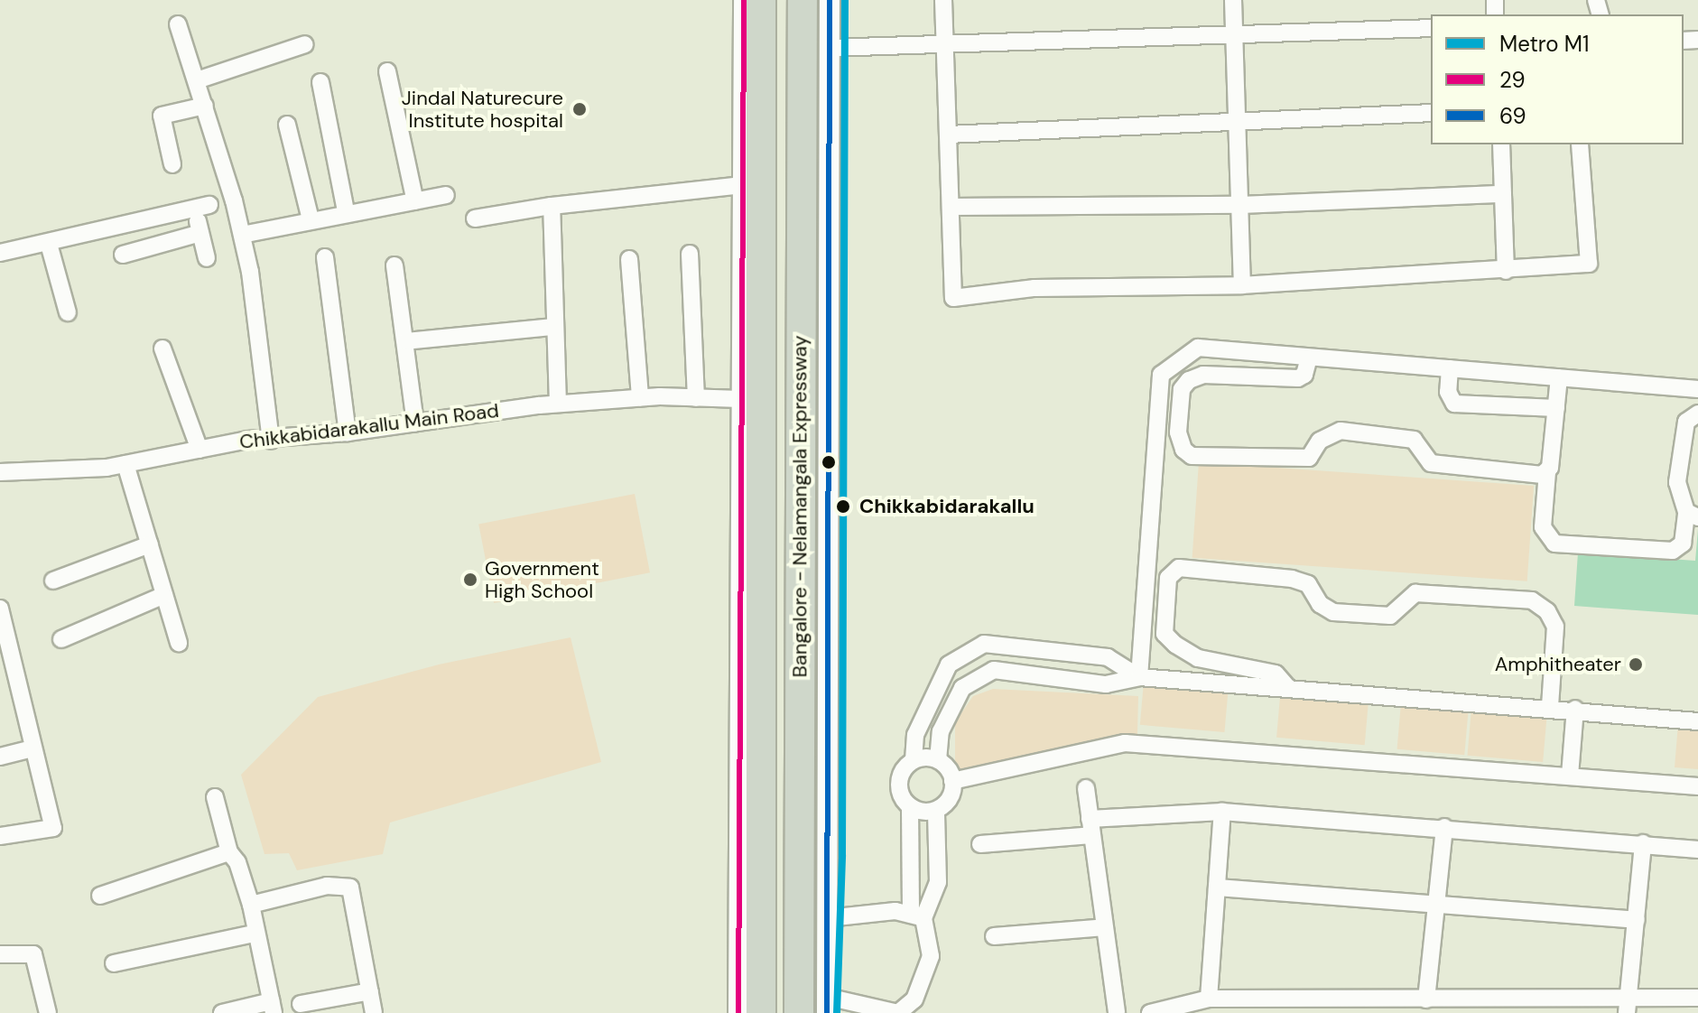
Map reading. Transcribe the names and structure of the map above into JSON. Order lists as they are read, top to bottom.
{
  "streets": {
    "highway": ["Bangalore - Nelamangala Expressway"],
    "street": ["Chikkabidarakallu Main Road"]
  },
  "places": [
    "Jindal Naturecure Institute hospital",
    "Chikkabidarakallu",
    "Government High School",
    "Amphitheater"
  ],
  "lines": ["metro line M1", "transit line 29", "transit line 69"],
  "legend": ["Metro M1", "29", "69"]
}
